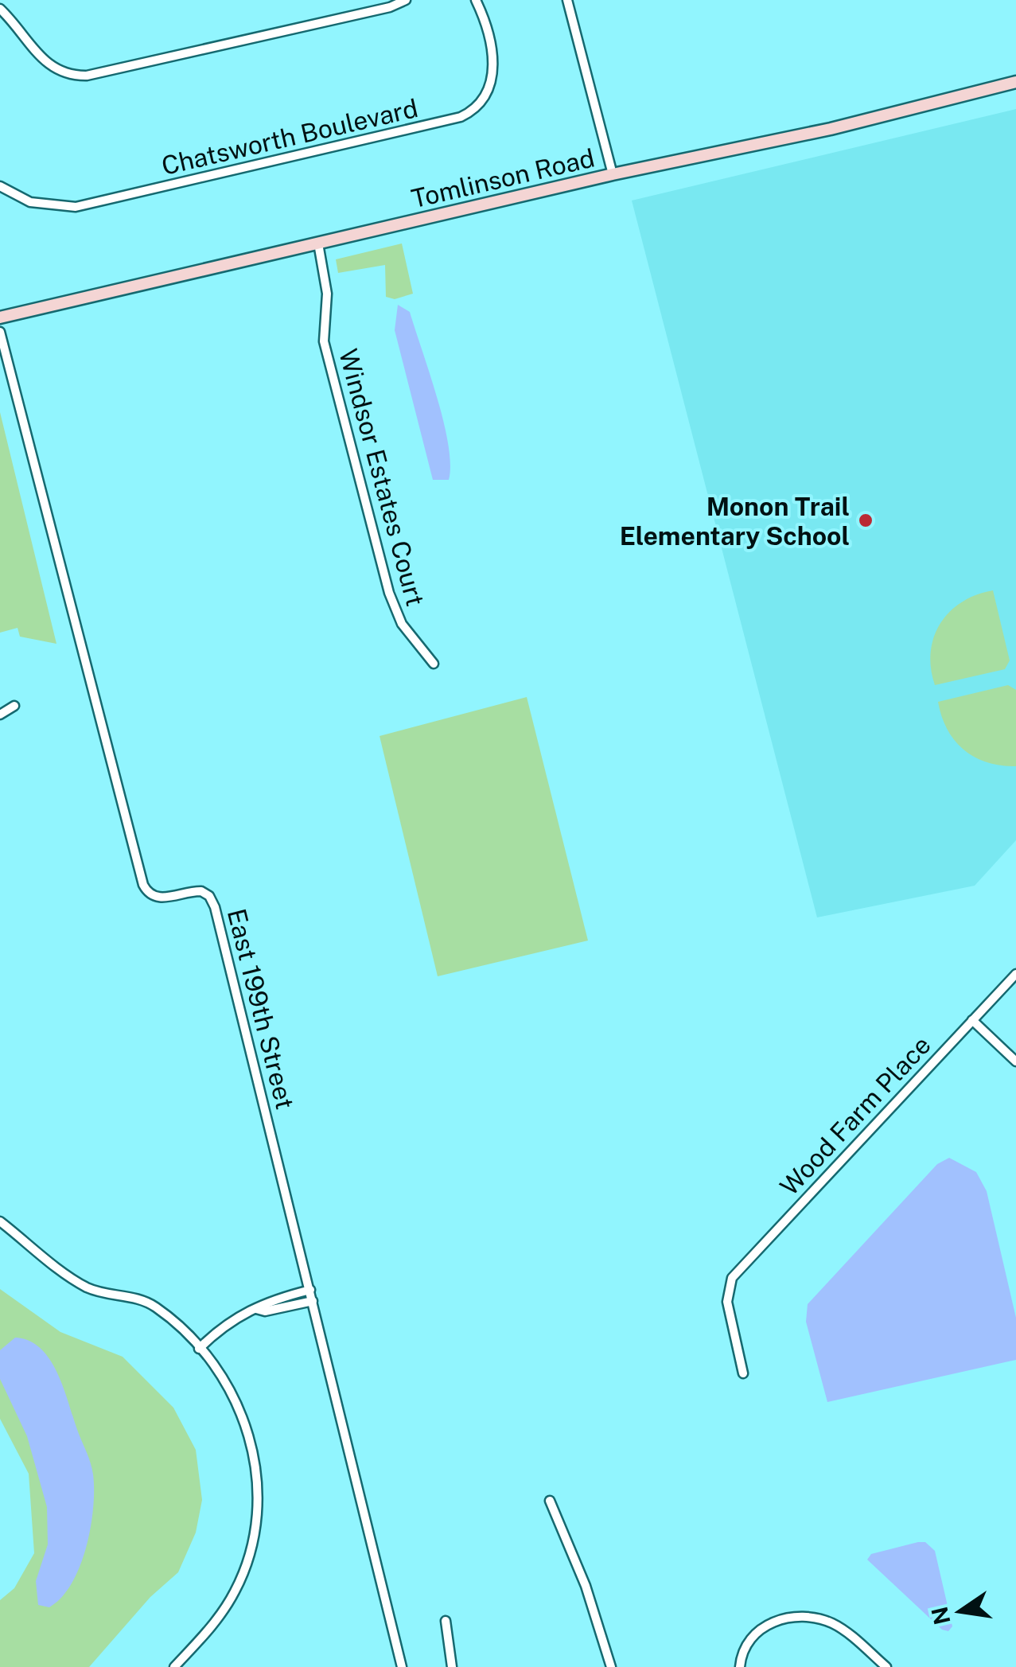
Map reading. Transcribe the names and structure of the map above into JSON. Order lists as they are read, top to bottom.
{
  "streets": {
    "street": [
      "Chatsworth Boulevard",
      "Tomlinson Road",
      "Windsor Estates Court",
      "East 199th Street",
      "Wood Farm Place"
    ]
  },
  "crossings": [
    ["Tomlinson Road", "Windsor Estates Court"]
  ],
  "places": ["Monon Trail Elementary School"],
  "north": "left"
}
